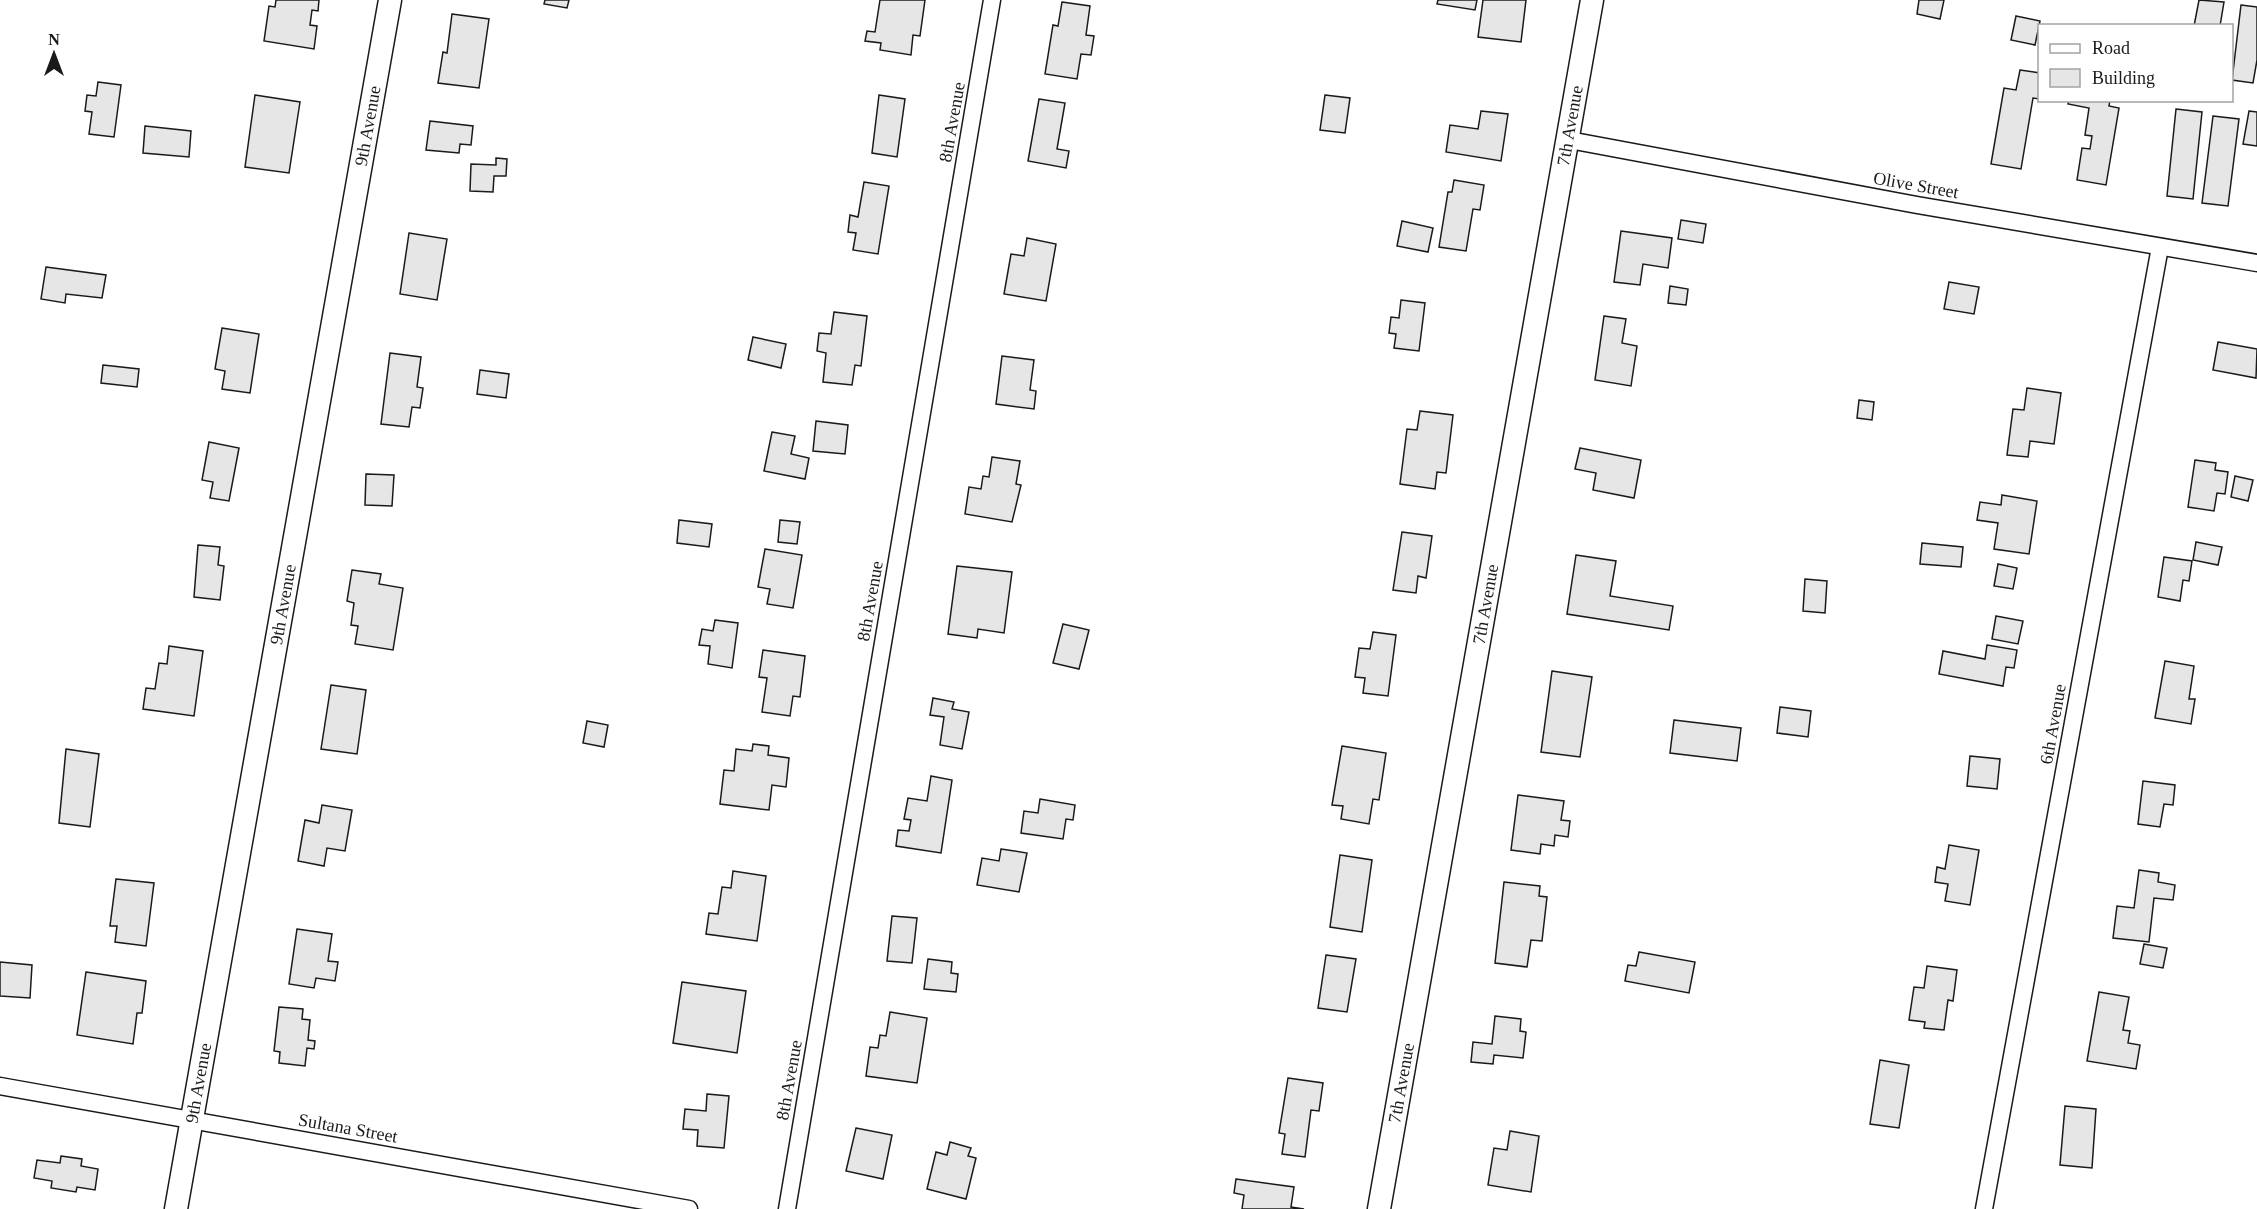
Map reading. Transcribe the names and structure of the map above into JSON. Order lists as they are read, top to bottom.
{
  "streets": {
    "street": [
      "8th Avenue",
      "9th Avenue",
      "7th Avenue",
      "Olive Street",
      "6th Avenue",
      "Sultana Street"
    ]
  },
  "crossings": [
    ["9th Avenue", "Sultana Street"],
    ["7th Avenue", "Olive Street"],
    ["Olive Street", "6th Avenue"]
  ],
  "legend": ["Road", "Building"],
  "north": "top"
}
